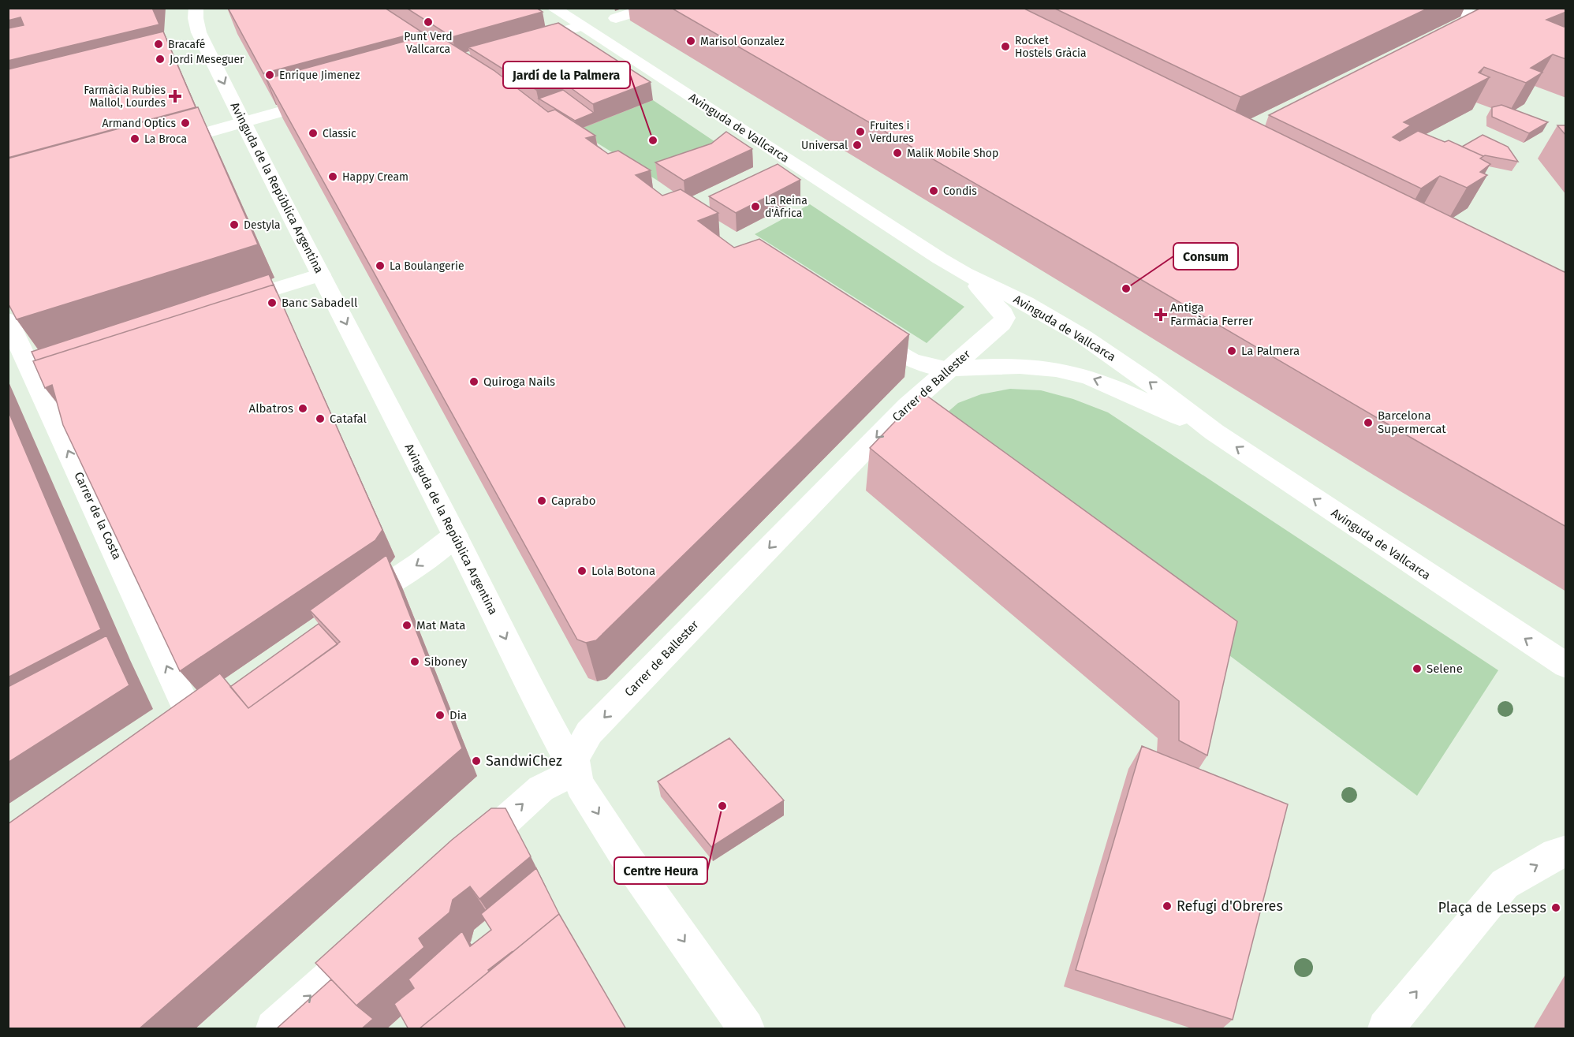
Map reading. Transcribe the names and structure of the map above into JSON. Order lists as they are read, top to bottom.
{
  "streets": {
    "street": [
      "Avinguda de Vallcarca",
      "Avinguda de la República Argentina",
      "Carrer de Ballester",
      "Carrer de la Costa"
    ]
  },
  "crossings": [
    ["Avinguda de Vallcarca", "Carrer de Ballester"],
    ["Avinguda de la República Argentina", "Carrer de Ballester"]
  ],
  "one_way": ["Avinguda de la República Argentina", "Carrer de Ballester", "Carrer de la Costa"],
  "places": {
    "other": [
      "Punt Verd Vallcarca",
      "Marisol Gonzalez",
      "Bracafé",
      "Rocket Hostels Gràcia",
      "Jordi Meseguer",
      "Enrique Jimenez",
      "Armand Optics",
      "Fruites i Verdures",
      "Classic",
      "La Broca",
      "Jardí de la Palmera",
      "Universal",
      "Malik Mobile Shop",
      "Happy Cream",
      "Condis",
      "La Reina d'Àfrica",
      "Destyla",
      "La Boulangerie",
      "Consum",
      "Banc Sabadell",
      "La Palmera",
      "Quiroga Nails",
      "Albatros",
      "Catafal",
      "Barcelona Supermercat",
      "Caprabo",
      "Lola Botona",
      "Mat Mata",
      "Siboney",
      "Selene",
      "Dia",
      "SandwiChez",
      "Centre Heura",
      "Refugi d'Obreres",
      "Plaça de Lesseps"
    ],
    "health": ["Farmàcia Rubies Mallol, Lourdes", "Antiga Farmàcia Ferrer"]
  }
}
